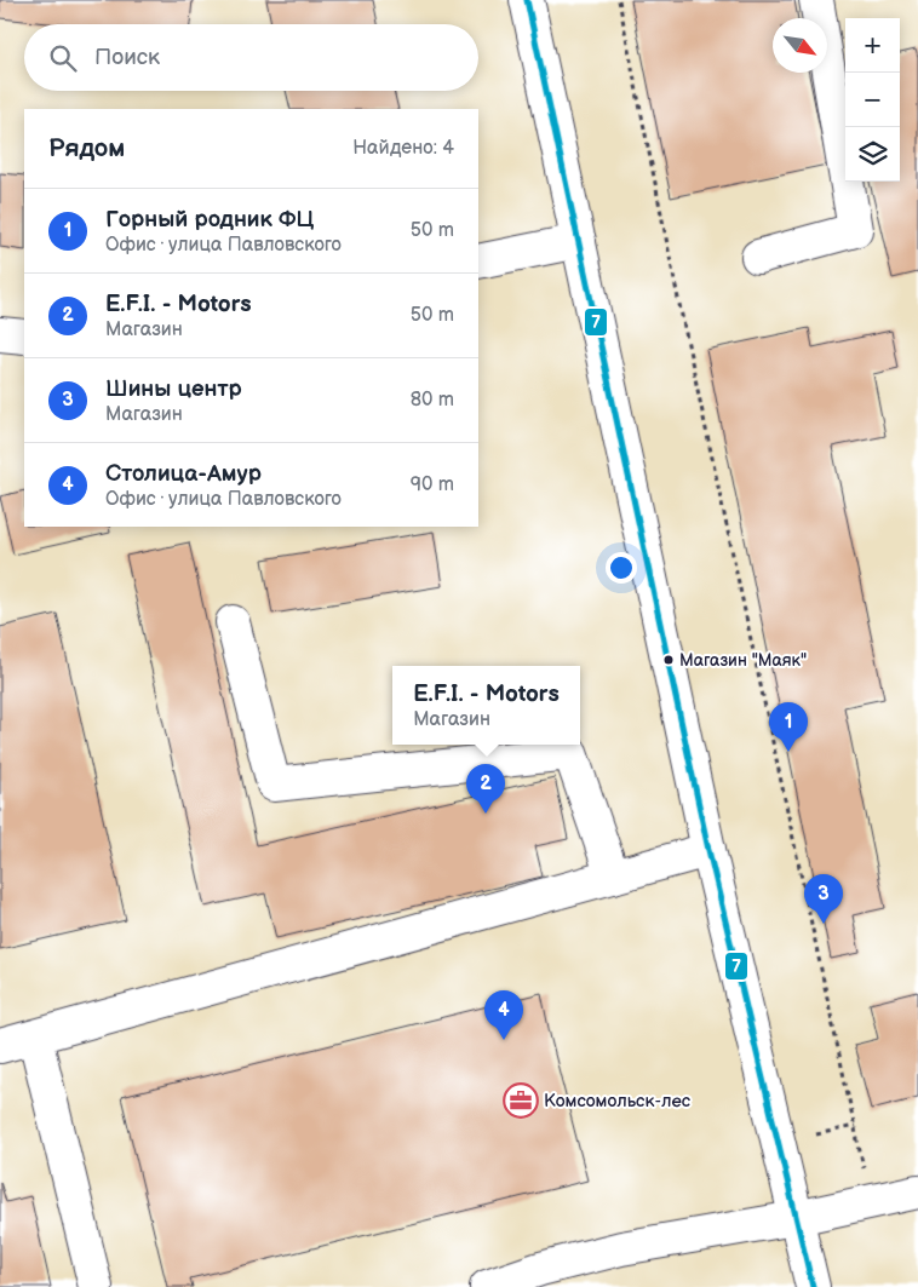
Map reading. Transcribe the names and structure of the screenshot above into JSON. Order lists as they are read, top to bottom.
{
  "places": {
    "other": ["Магазин \"Маяк\""],
    "office": ["Комсомольск-лес"]
  },
  "lines": ["transit line 7"],
  "north": "bottom right",
  "page": {
    "map_buttons": ["+", "−"],
    "search": "Поиск",
    "heading": ["Рядом", "Найдено: 4"],
    "list": [
      {
        "mark": "1",
        "name": "Горный родник ФЦ",
        "note": "Офис · улица Павловского",
        "value": "50 m"
      },
      {
        "mark": "2",
        "name": "E.F.I. - Motors",
        "note": "Магазин",
        "value": "50 m"
      },
      {
        "mark": "3",
        "name": "Шины центр",
        "note": "Магазин",
        "value": "80 m"
      },
      {
        "mark": "4",
        "name": "Столица-Амур",
        "note": "Офис · улица Павловского",
        "value": "90 m"
      }
    ],
    "popup": ["E.F.I. - Motors", "Магазин"],
    "pins": [
      "1",
      "2",
      "3",
      "4"
    ]
  }
}
